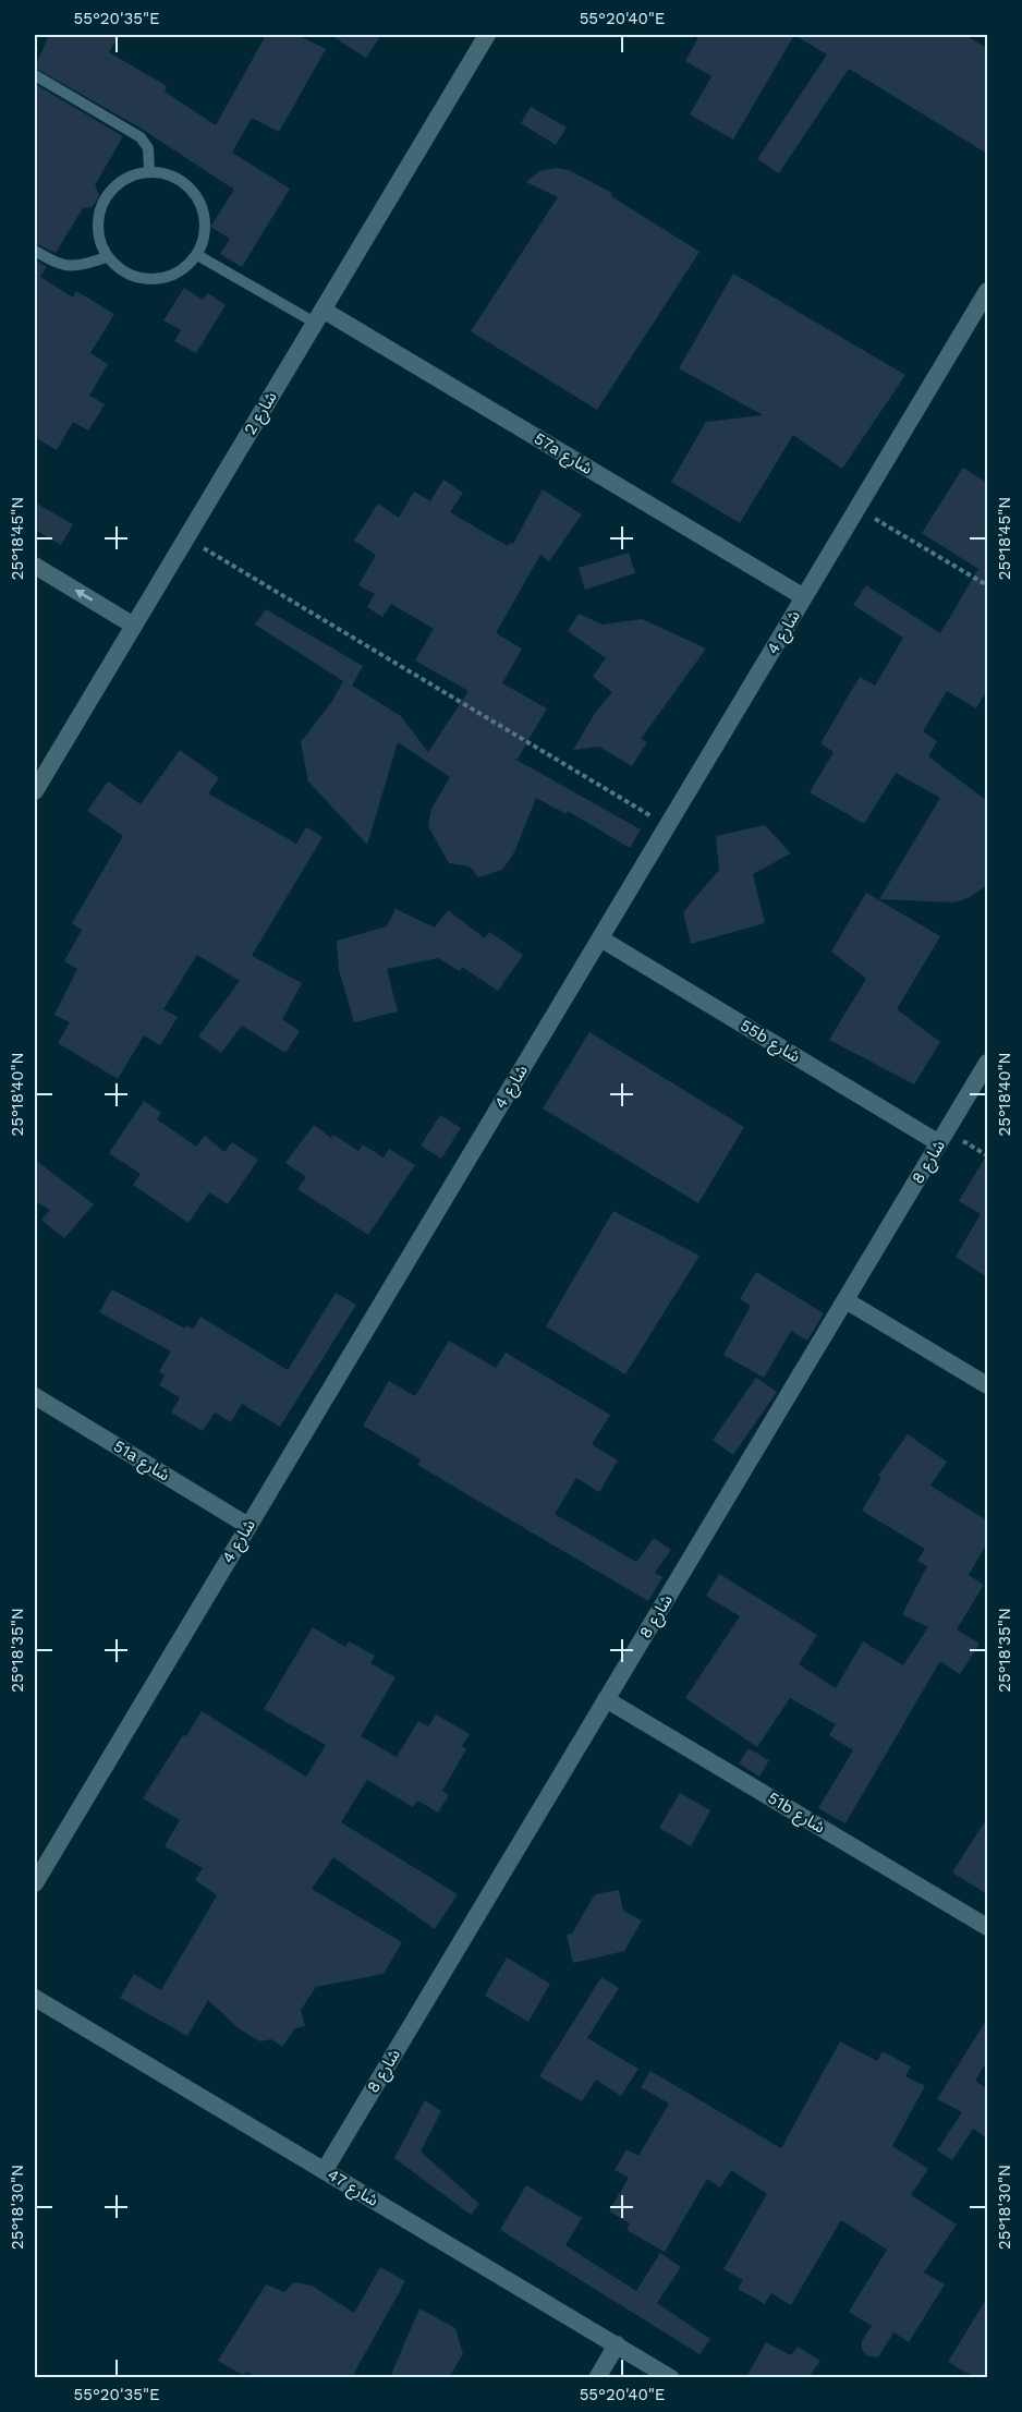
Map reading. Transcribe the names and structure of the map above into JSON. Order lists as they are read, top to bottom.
{
  "streets": {
    "street": [
      "شارع 2",
      "57a شارع",
      "شارع 4",
      "55b شارع",
      "شارع 8",
      "51a شارع",
      "51b شارع",
      "شارع 47"
    ]
  },
  "crossings": [
    ["شارع 2", "57a شارع"],
    ["57a شارع", "شارع 4"],
    ["شارع 4", "55b شارع"],
    ["شارع 4", "51a شارع"],
    ["55b شارع", "شارع 8"],
    ["شارع 8", "51b شارع"],
    ["شارع 8", "شارع 47"]
  ],
  "coordinates": [
    "55°20'35\"E",
    "55°20'40\"E",
    "25°18'45\"N",
    "25°18'40\"N",
    "25°18'35\"N",
    "25°18'30\"N"
  ]
}
